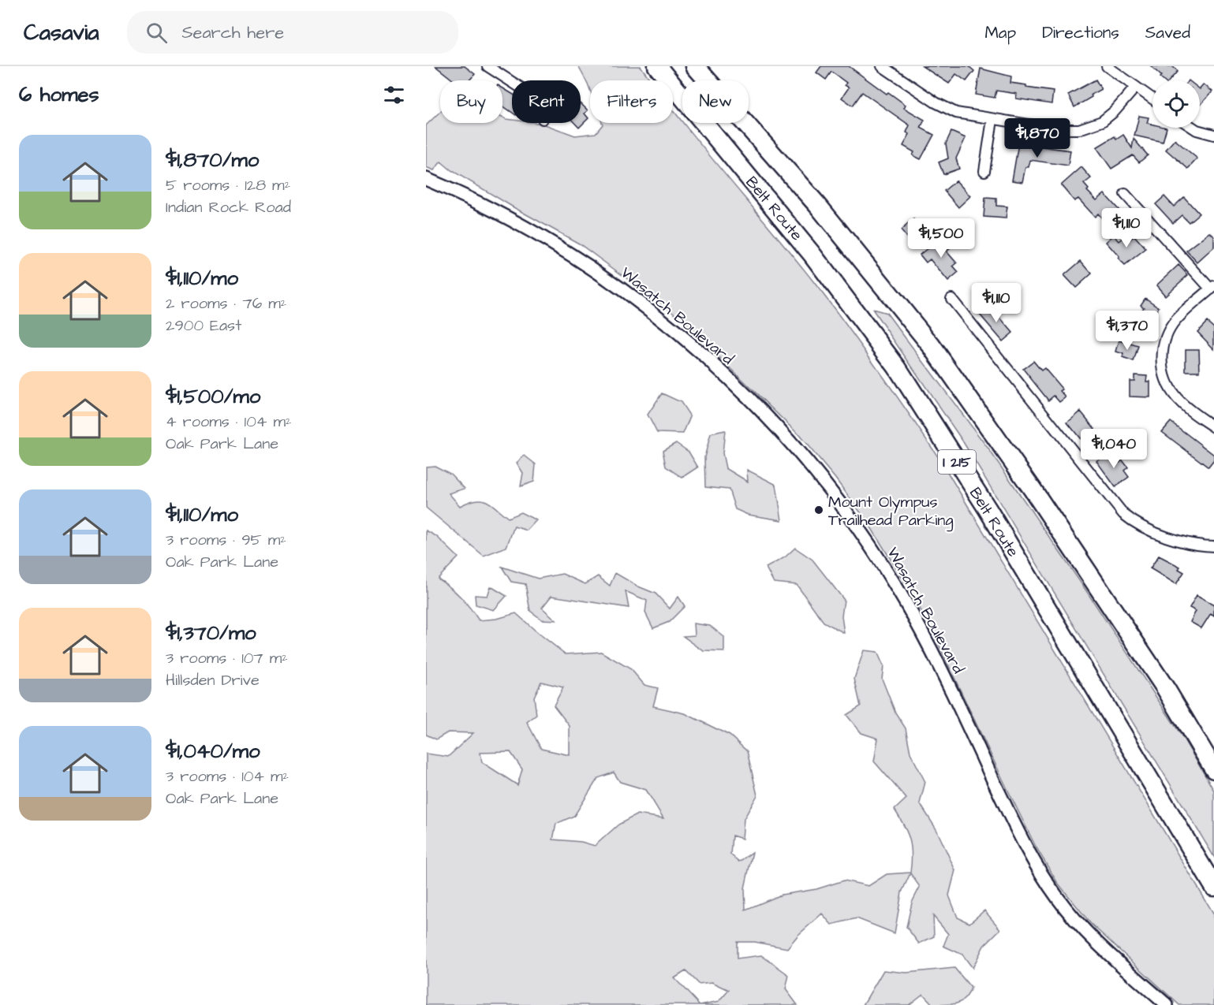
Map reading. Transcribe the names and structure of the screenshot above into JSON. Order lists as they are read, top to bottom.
{
  "streets": {
    "highway": ["Belt Route", "I 215"],
    "street": ["Wasatch Boulevard"]
  },
  "places": ["Mount Olympus Trailhead Parking"],
  "page": {
    "header": "Casavia",
    "search": "Search here",
    "nav": ["Map", "Directions", "Saved"],
    "heading": "6 homes",
    "chip": [
      "Buy",
      "Rent",
      "Filters",
      "New"
    ],
    "price": [
      "$1,870",
      "$1,110",
      "$1,500",
      "$1,110",
      "$1,370",
      "$1,040"
    ],
    "list": [
      {
        "name": "$1,870/mo",
        "note": "5 rooms · 128 m² · Indian Rock Road"
      },
      {
        "name": "$1,110/mo",
        "note": "2 rooms · 76 m² · 2900 East"
      },
      {
        "name": "$1,500/mo",
        "note": "4 rooms · 104 m² · Oak Park Lane"
      },
      {
        "name": "$1,110/mo",
        "note": "3 rooms · 95 m² · Oak Park Lane"
      },
      {
        "name": "$1,370/mo",
        "note": "3 rooms · 107 m² · Hillsden Drive"
      },
      {
        "name": "$1,040/mo",
        "note": "3 rooms · 104 m² · Oak Park Lane"
      }
    ]
  }
}
